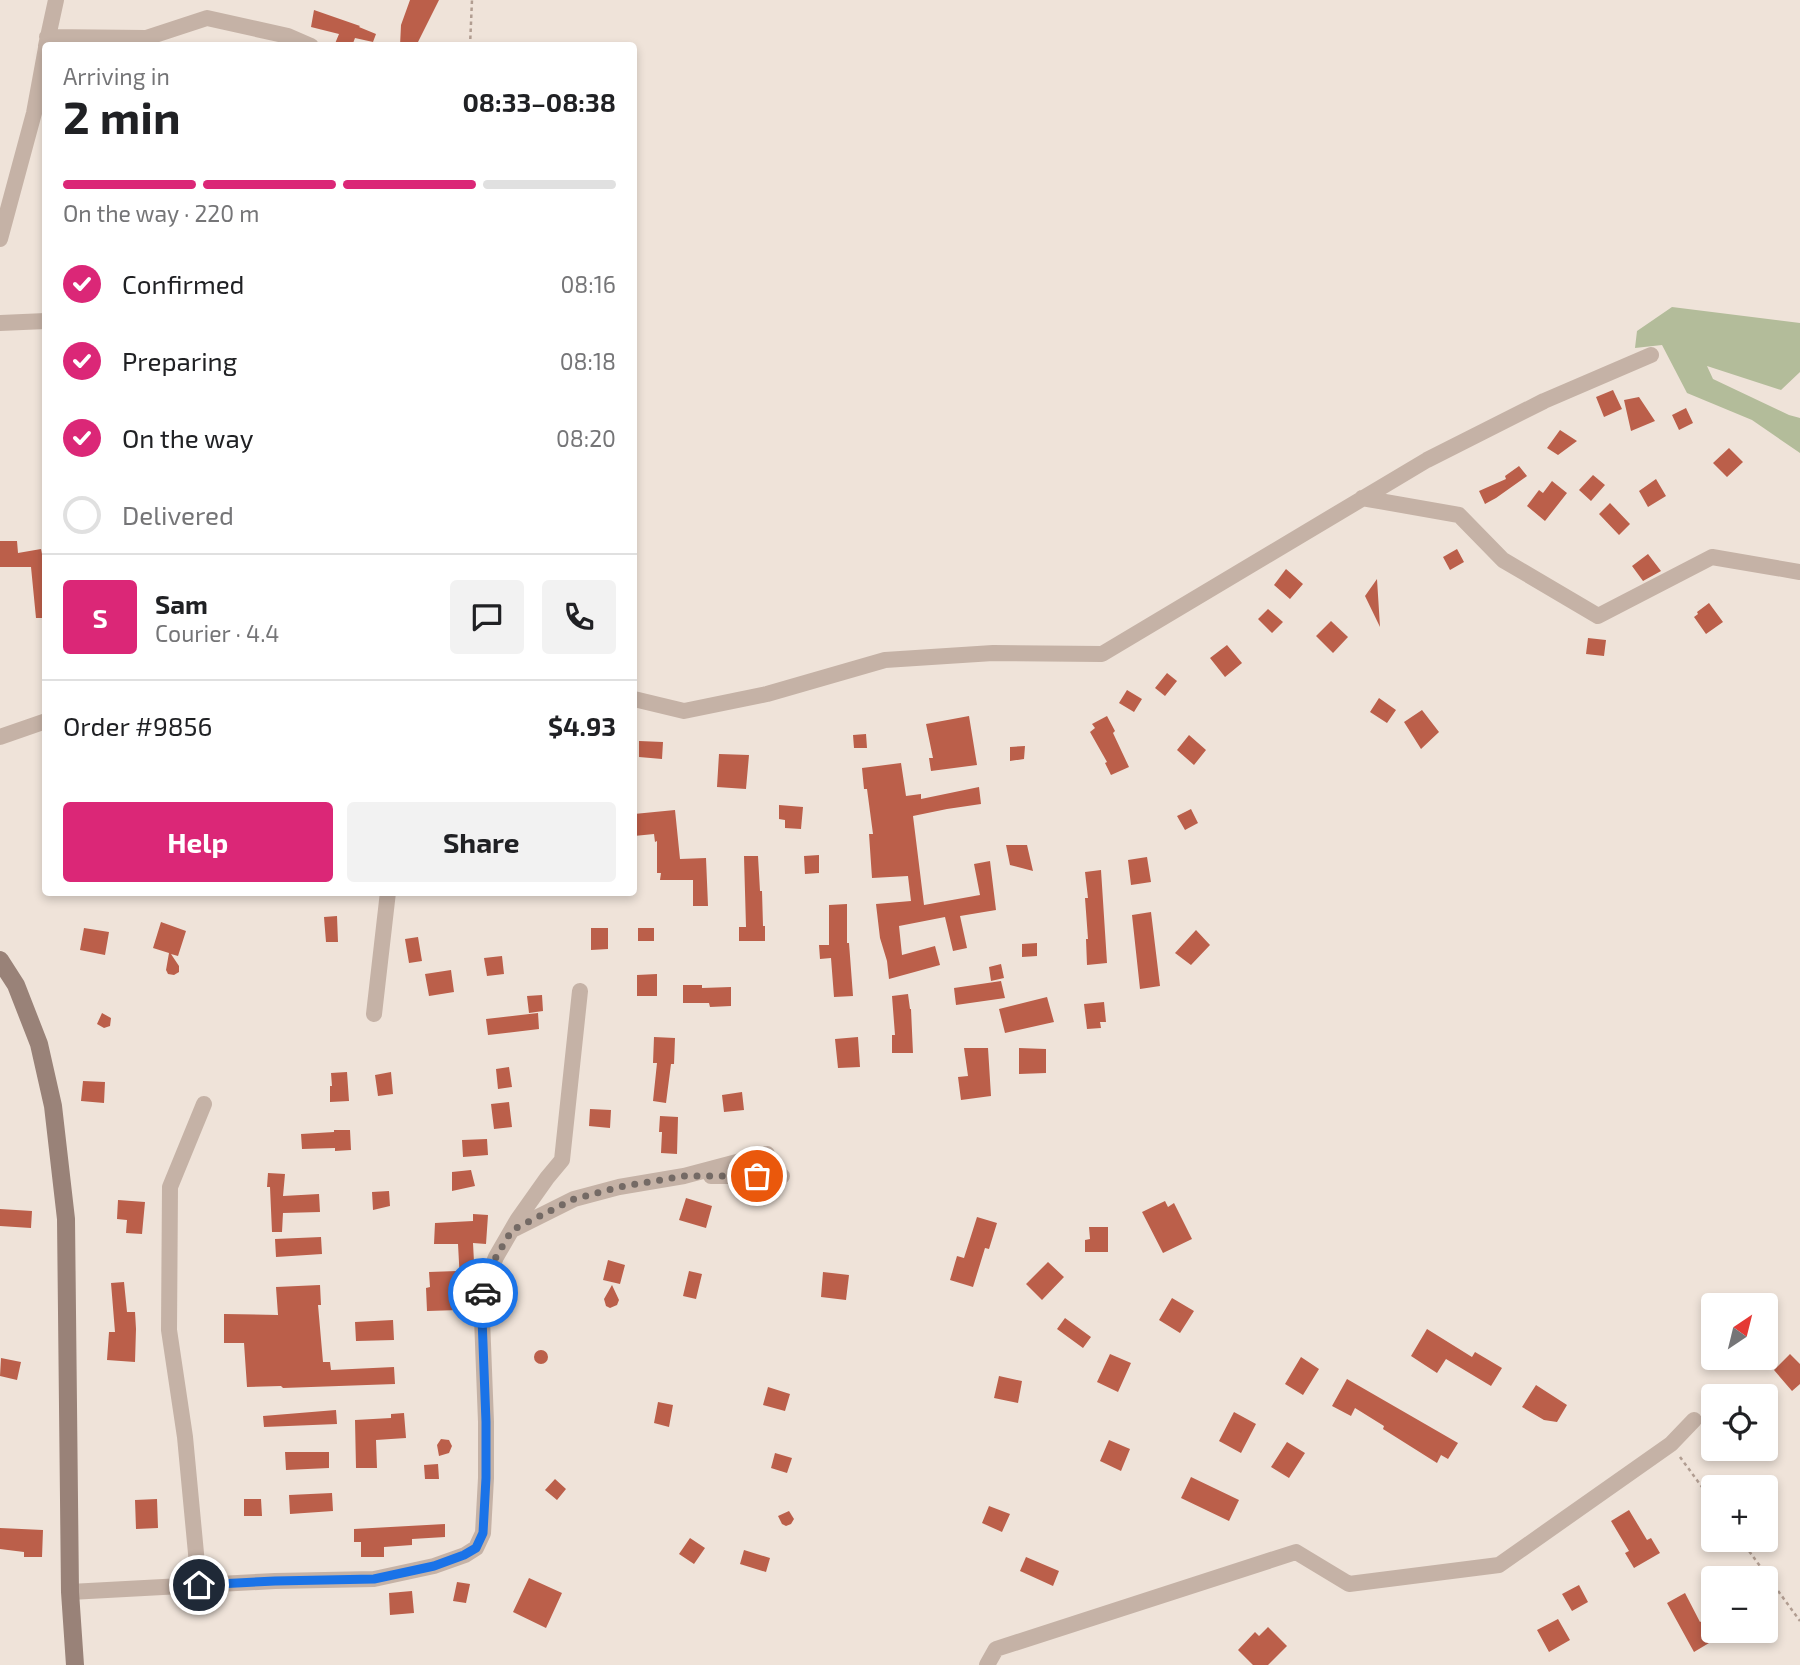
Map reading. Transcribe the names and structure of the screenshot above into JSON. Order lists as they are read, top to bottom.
{
  "north": "top right",
  "page": {
    "heading": ["2 min", "Arriving in", "08:33–08:38"],
    "panel": [
      "Sam",
      "Courier · 4.4",
      "Order #9856",
      "$4.93"
    ],
    "bar": "On the way · 220 m",
    "list": [
      ["Confirmed", "08:16"],
      ["Preparing", "08:18"],
      ["On the way", "08:20"],
      "Delivered"
    ],
    "round": "S",
    "buttons": ["Help", "Share"],
    "map_buttons": ["+", "−"]
  }
}
